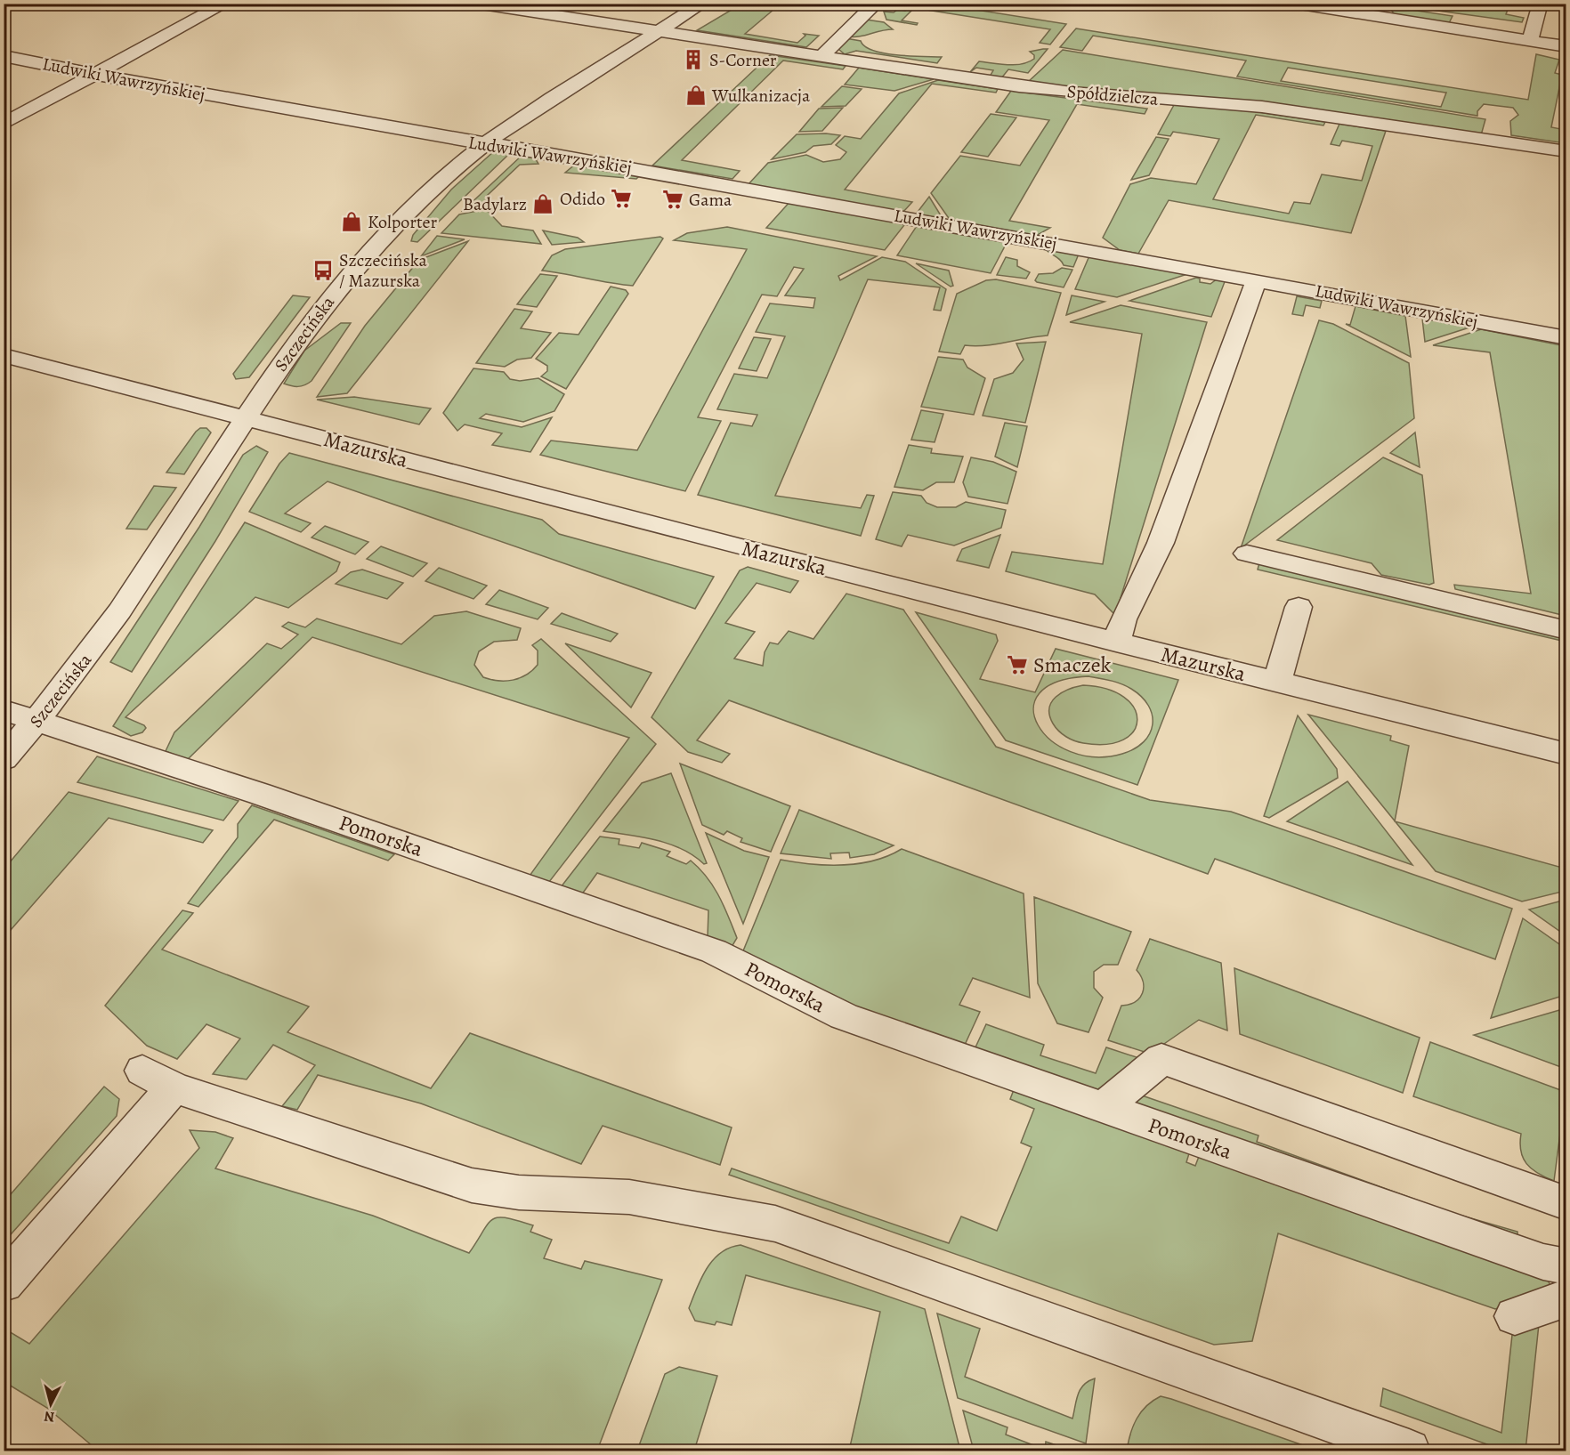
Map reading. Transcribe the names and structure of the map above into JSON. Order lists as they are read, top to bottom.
{
  "streets": {
    "street": [
      "Ludwiki Wawrzyńskiej",
      "Spółdzielcza",
      "Szczecińska",
      "Mazurska",
      "Pomorska"
    ]
  },
  "crossings": [
    ["Ludwiki Wawrzyńskiej", "Szczecińska"],
    ["Spółdzielcza", "Szczecińska"],
    ["Szczecińska", "Mazurska"],
    ["Szczecińska", "Pomorska"]
  ],
  "places": {
    "building": ["S-Corner"],
    "shop": ["Wulkanizacja", "Badylarz", "Kolporter"],
    "supermarket": ["Odido", "Gama", "Smaczek"],
    "bus stop": ["Szczecińska / Mazurska"]
  },
  "north": "bottom"
}
